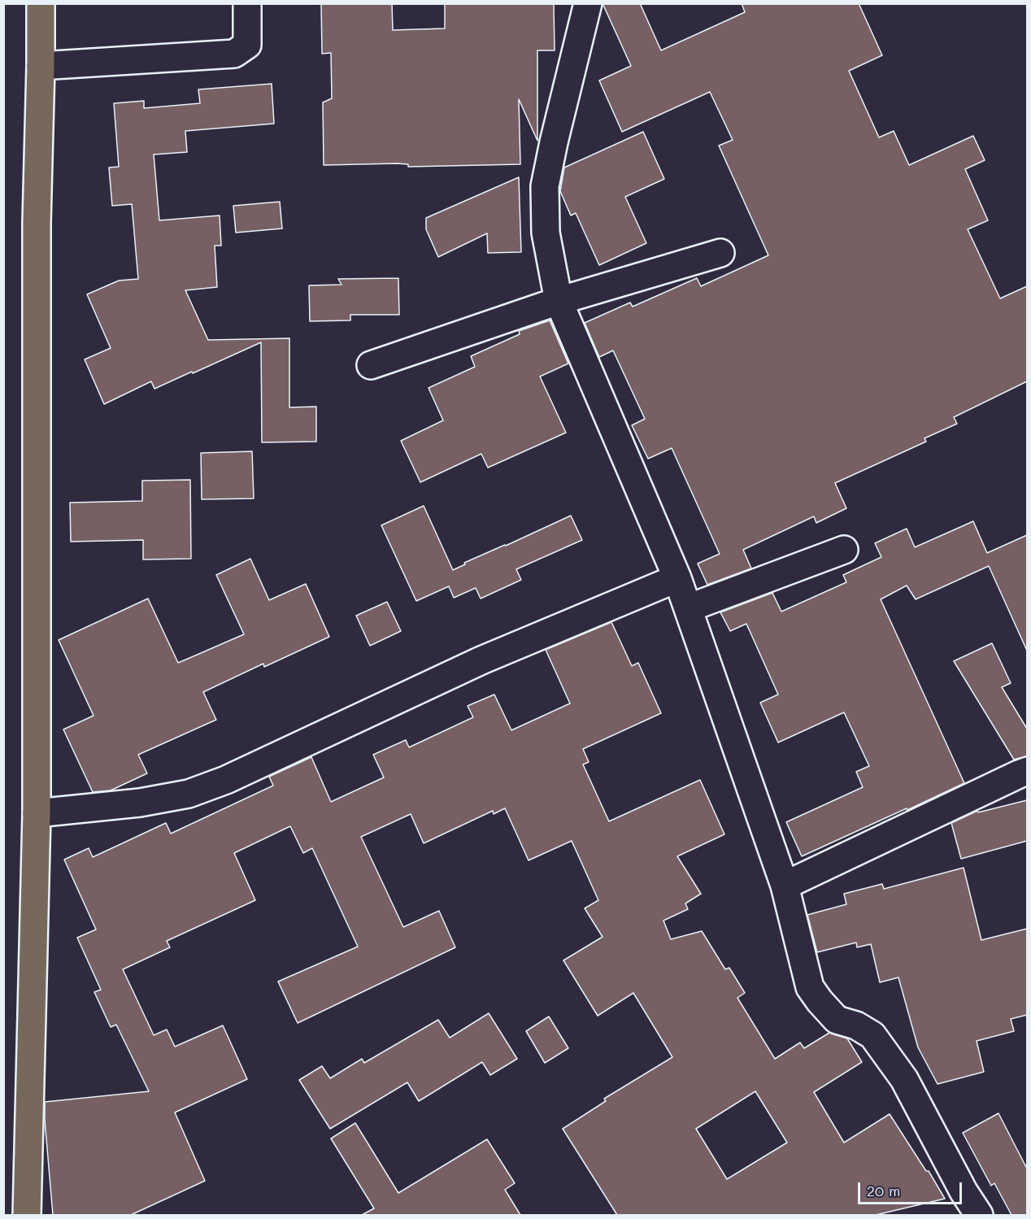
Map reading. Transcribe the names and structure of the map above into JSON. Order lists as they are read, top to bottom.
{
  "scale_bar": "20 m"
}
